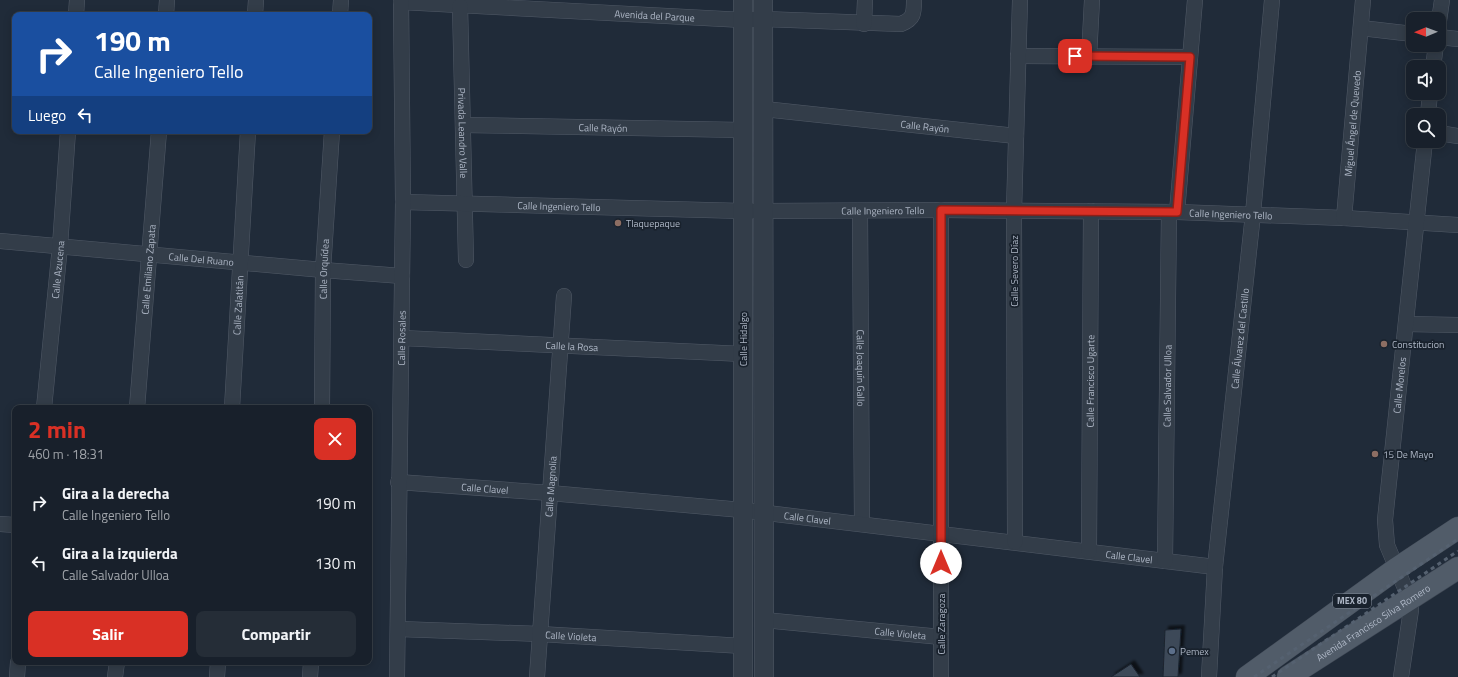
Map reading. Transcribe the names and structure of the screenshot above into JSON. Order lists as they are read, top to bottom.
{
  "streets": {
    "main road": ["MEX 80", "Avenida Francisco Silva Romero"],
    "street": [
      "Avenida del Parque",
      "Miguel Ángel de Quevedo",
      "Calle Rayón",
      "Privada Leandro Valle",
      "Calle Ingeniero Tello",
      "Calle Del Ruano",
      "Calle Orquídea",
      "Calle Azucena",
      "Calle Emiliano Zapata",
      "Calle Severo Díaz",
      "Calle Zalatitán",
      "Calle Álvarez del Castillo",
      "Calle Rosales",
      "Calle Hidalgo",
      "Calle la Rosa",
      "Calle Joaquín Gallo",
      "Calle Francisco Ugarte",
      "Calle Morelos",
      "Calle Salvador Ulloa",
      "Calle Magnolia",
      "Calle Clavel",
      "Calle Zaragoza",
      "Calle Violeta"
    ]
  },
  "crossings": [
    ["Avenida del Parque", "Privada Leandro Valle"],
    ["Avenida del Parque", "Calle Rosales"],
    ["Avenida del Parque", "Calle Hidalgo"],
    ["Miguel Ángel de Quevedo", "Calle Ingeniero Tello"],
    ["Calle Rayón", "Privada Leandro Valle"],
    ["Calle Rayón", "Calle Severo Díaz"],
    ["Calle Rayón", "Calle Hidalgo"],
    ["Privada Leandro Valle", "Calle Ingeniero Tello"],
    ["Calle Ingeniero Tello", "Calle Severo Díaz"],
    ["Calle Ingeniero Tello", "Calle Álvarez del Castillo"],
    ["Calle Ingeniero Tello", "Calle Rosales"],
    ["Calle Ingeniero Tello", "Calle Hidalgo"],
    ["Calle Ingeniero Tello", "Calle Joaquín Gallo"],
    ["Calle Ingeniero Tello", "Calle Francisco Ugarte"],
    ["Calle Ingeniero Tello", "Calle Morelos"],
    ["Calle Ingeniero Tello", "Calle Salvador Ulloa"],
    ["Calle Ingeniero Tello", "Calle Zaragoza"],
    ["Calle Del Ruano", "Calle Orquídea"],
    ["Calle Del Ruano", "Calle Azucena"],
    ["Calle Del Ruano", "Calle Emiliano Zapata"],
    ["Calle Del Ruano", "Calle Zalatitán"],
    ["Calle Del Ruano", "Calle Rosales"],
    ["Calle Severo Díaz", "Calle Clavel"],
    ["Calle Álvarez del Castillo", "Calle Clavel"],
    ["Calle Rosales", "Calle la Rosa"],
    ["Calle Rosales", "Calle Clavel"],
    ["Calle Rosales", "Calle Violeta"],
    ["Calle Hidalgo", "Calle la Rosa"],
    ["Calle Hidalgo", "Calle Clavel"],
    ["Calle Hidalgo", "Calle Violeta"],
    ["Calle la Rosa", "Calle Magnolia"],
    ["Calle Joaquín Gallo", "Calle Clavel"],
    ["Calle Francisco Ugarte", "Calle Clavel"],
    ["Calle Morelos", "MEX 80"],
    ["Calle Morelos", "Avenida Francisco Silva Romero"],
    ["Calle Salvador Ulloa", "Calle Clavel"],
    ["Calle Magnolia", "Calle Clavel"],
    ["Calle Magnolia", "Calle Violeta"],
    ["Calle Clavel", "Calle Zaragoza"],
    ["Calle Zaragoza", "Calle Violeta"]
  ],
  "places": [
    "Tlaquepaque",
    "Constitucion",
    "15 De Mayo",
    "Pemex"
  ],
  "north": "left",
  "page": {
    "turn": ["190 m", "Calle Ingeniero Tello"],
    "then": "Luego",
    "heading": ["2 min", "460 m · 18:31"],
    "list": [
      {
        "name": "Gira a la derecha",
        "note": "Calle Ingeniero Tello",
        "value": "190 m"
      },
      {
        "name": "Gira a la izquierda",
        "note": "Calle Salvador Ulloa",
        "value": "130 m"
      }
    ],
    "buttons": ["Salir", "Compartir"]
  }
}
